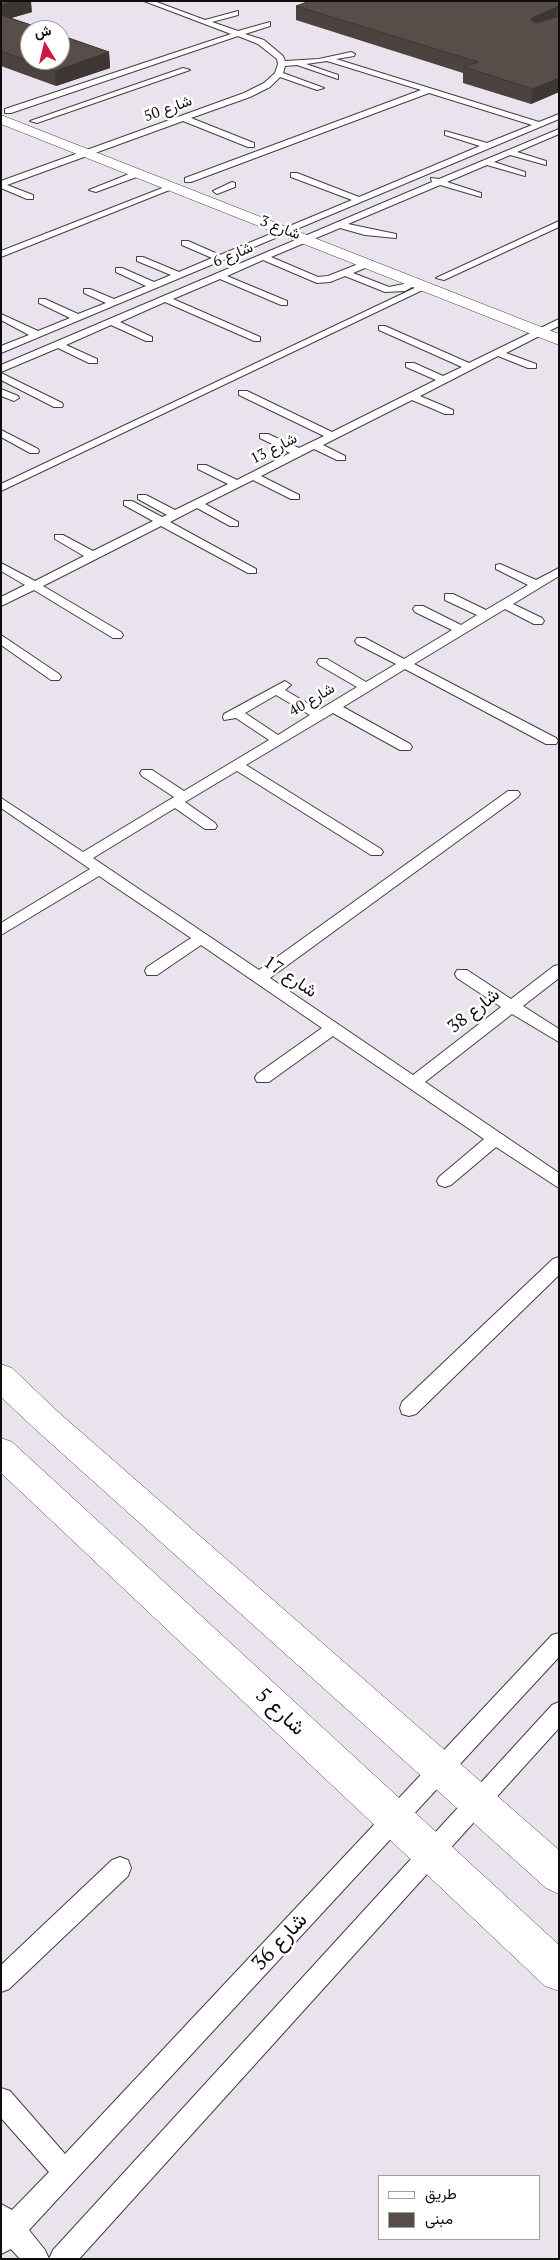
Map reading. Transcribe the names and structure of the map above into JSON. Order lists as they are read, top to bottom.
{
  "streets": {
    "street": ["شارع 3", "شارع 5"],
    "lane": [
      "شارع 50",
      "شارع 6",
      "شارع 13",
      "شارع 40",
      "شارع 17",
      "شارع 38",
      "شارع 36"
    ]
  },
  "crossings": [
    ["شارع 50", "شارع 3"],
    ["شارع 3", "شارع 6"],
    ["شارع 3", "شارع 13"],
    ["شارع 40", "شارع 17"],
    ["شارع 17", "شارع 38"],
    ["شارع 5", "شارع 36"]
  ],
  "legend": ["طريق", "مبنى"],
  "north": "top"
}
